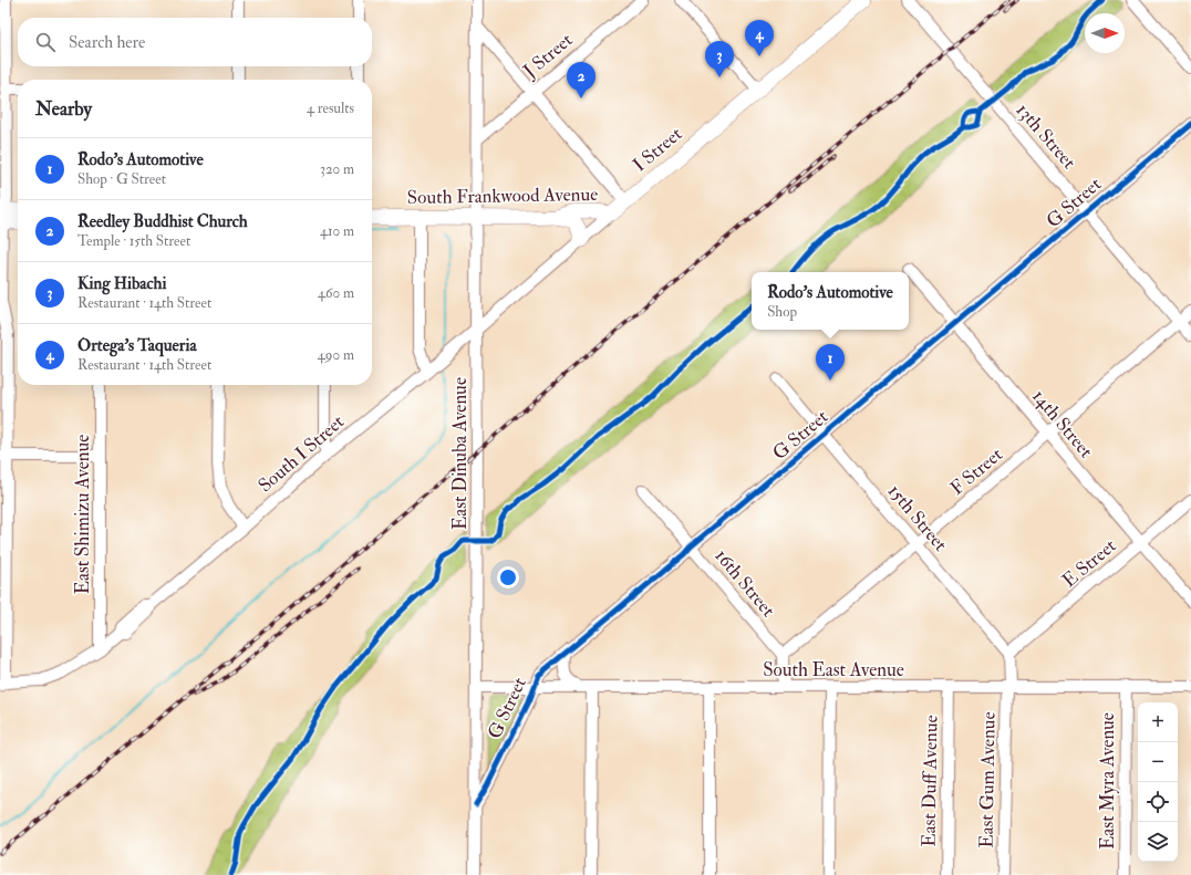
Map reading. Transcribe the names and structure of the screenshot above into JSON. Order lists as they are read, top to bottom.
{
  "streets": {
    "main road": ["I Street", "South Frankwood Avenue"],
    "street": [
      "J Street",
      "13th Street",
      "G Street",
      "14th Street",
      "South I Street",
      "East Dinuba Avenue",
      "F Street",
      "East Shimizu Avenue",
      "15th Street",
      "E Street",
      "16th Street",
      "South East Avenue",
      "East Gum Avenue",
      "East Duff Avenue",
      "East Myra Avenue"
    ]
  },
  "crossings": [
    ["J Street", "East Dinuba Avenue"],
    ["13th Street", "G Street"],
    ["13th Street", "F Street"],
    ["I Street", "South Frankwood Avenue"],
    ["I Street", "South I Street"],
    ["I Street", "East Dinuba Avenue"],
    ["South Frankwood Avenue", "East Dinuba Avenue"],
    ["G Street", "14th Street"],
    ["G Street", "East Dinuba Avenue"],
    ["G Street", "15th Street"],
    ["G Street", "16th Street"],
    ["G Street", "South East Avenue"],
    ["14th Street", "F Street"],
    ["14th Street", "E Street"],
    ["South I Street", "East Dinuba Avenue"],
    ["South I Street", "East Shimizu Avenue"],
    ["East Dinuba Avenue", "South East Avenue"],
    ["F Street", "15th Street"],
    ["F Street", "16th Street"],
    ["15th Street", "E Street"],
    ["South East Avenue", "East Gum Avenue"],
    ["South East Avenue", "East Duff Avenue"],
    ["South East Avenue", "East Myra Avenue"]
  ],
  "north": "right",
  "page": {
    "search": "Search here",
    "pins": [
      "4",
      "3",
      "2",
      "1"
    ],
    "heading": ["Nearby", "4 results"],
    "list": [
      {
        "mark": "1",
        "name": "Rodo's Automotive",
        "note": "Shop · G Street",
        "value": "320 m"
      },
      {
        "mark": "2",
        "name": "Reedley Buddhist Church",
        "note": "Temple · 15th Street",
        "value": "410 m"
      },
      {
        "mark": "3",
        "name": "King Hibachi",
        "note": "Restaurant · 14th Street",
        "value": "460 m"
      },
      {
        "mark": "4",
        "name": "Ortega's Taqueria",
        "note": "Restaurant · 14th Street",
        "value": "490 m"
      }
    ],
    "popup": ["Rodo's Automotive", "Shop"],
    "map_buttons": ["+", "−"]
  }
}
